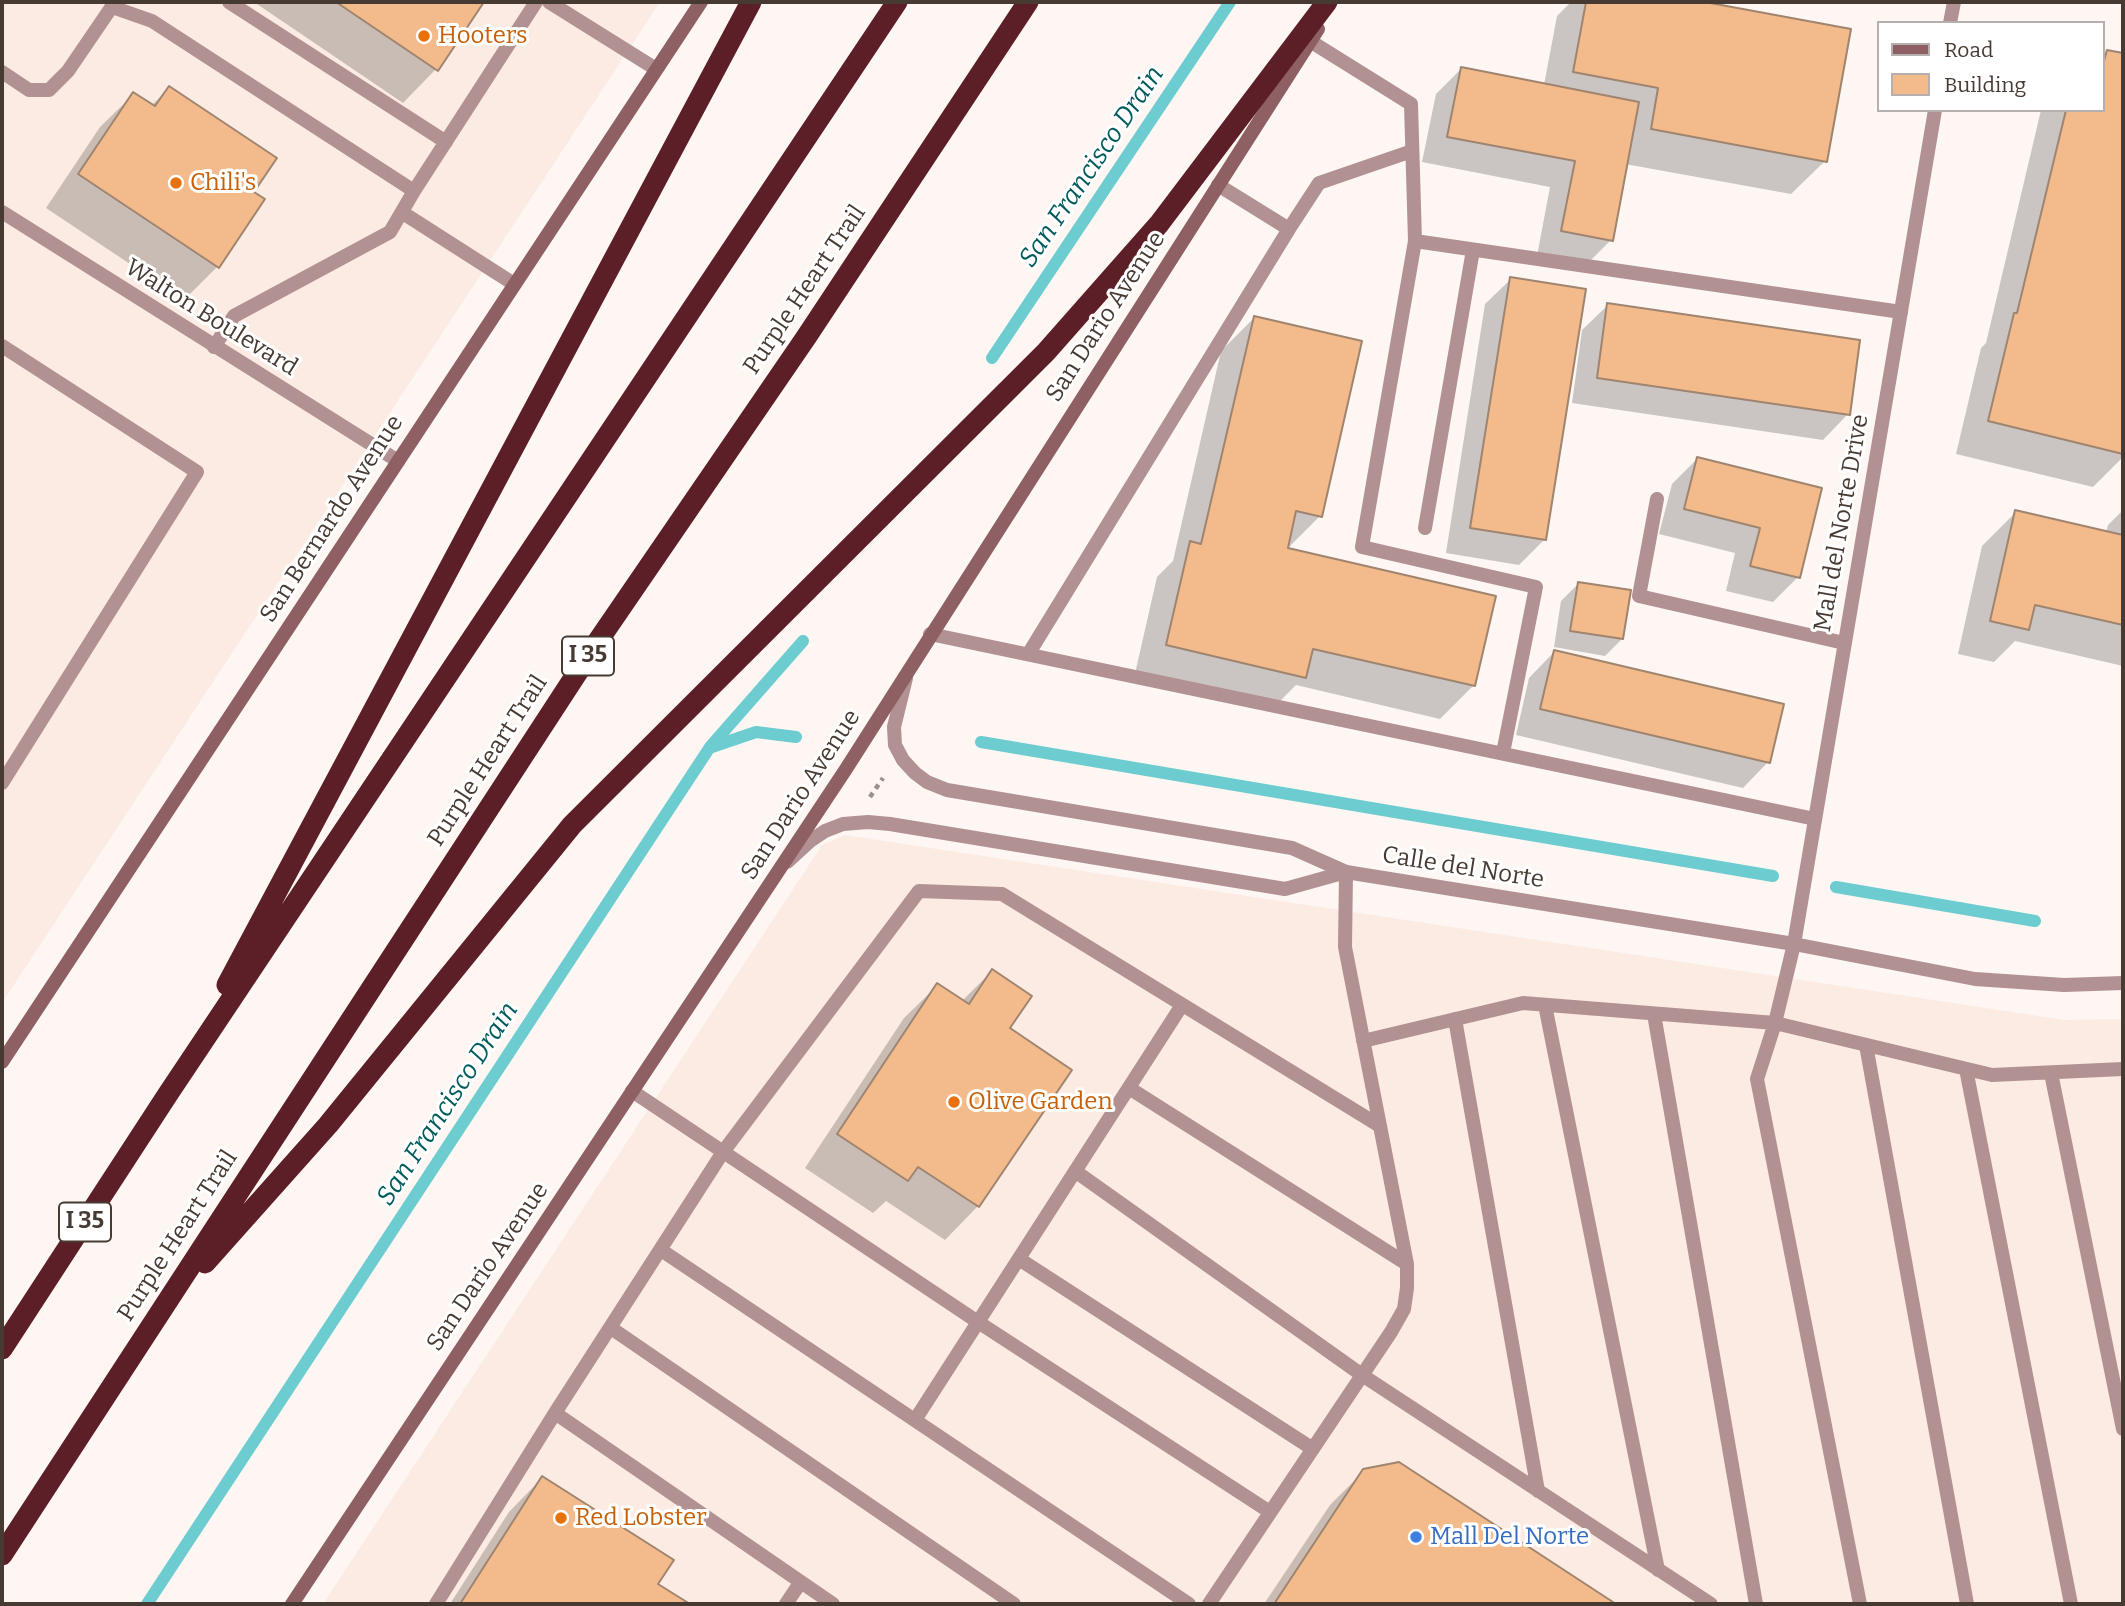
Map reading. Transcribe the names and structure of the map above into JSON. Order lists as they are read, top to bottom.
{
  "streets": {
    "highway": ["Purple Heart Trail", "I 35"],
    "main road": ["San Dario Avenue", "San Bernardo Avenue"],
    "street": ["Walton Boulevard", "Mall del Norte Drive", "Calle del Norte"]
  },
  "crossings": [
    ["San Dario Avenue", "Calle del Norte"],
    ["Walton Boulevard", "San Bernardo Avenue"],
    ["Mall del Norte Drive", "Calle del Norte"]
  ],
  "water": ["San Francisco Drain"],
  "places": [
    "Hooters",
    "Chili's",
    "Olive Garden",
    "Red Lobster",
    "Mall Del Norte"
  ],
  "legend": ["Road", "Building"]
}
